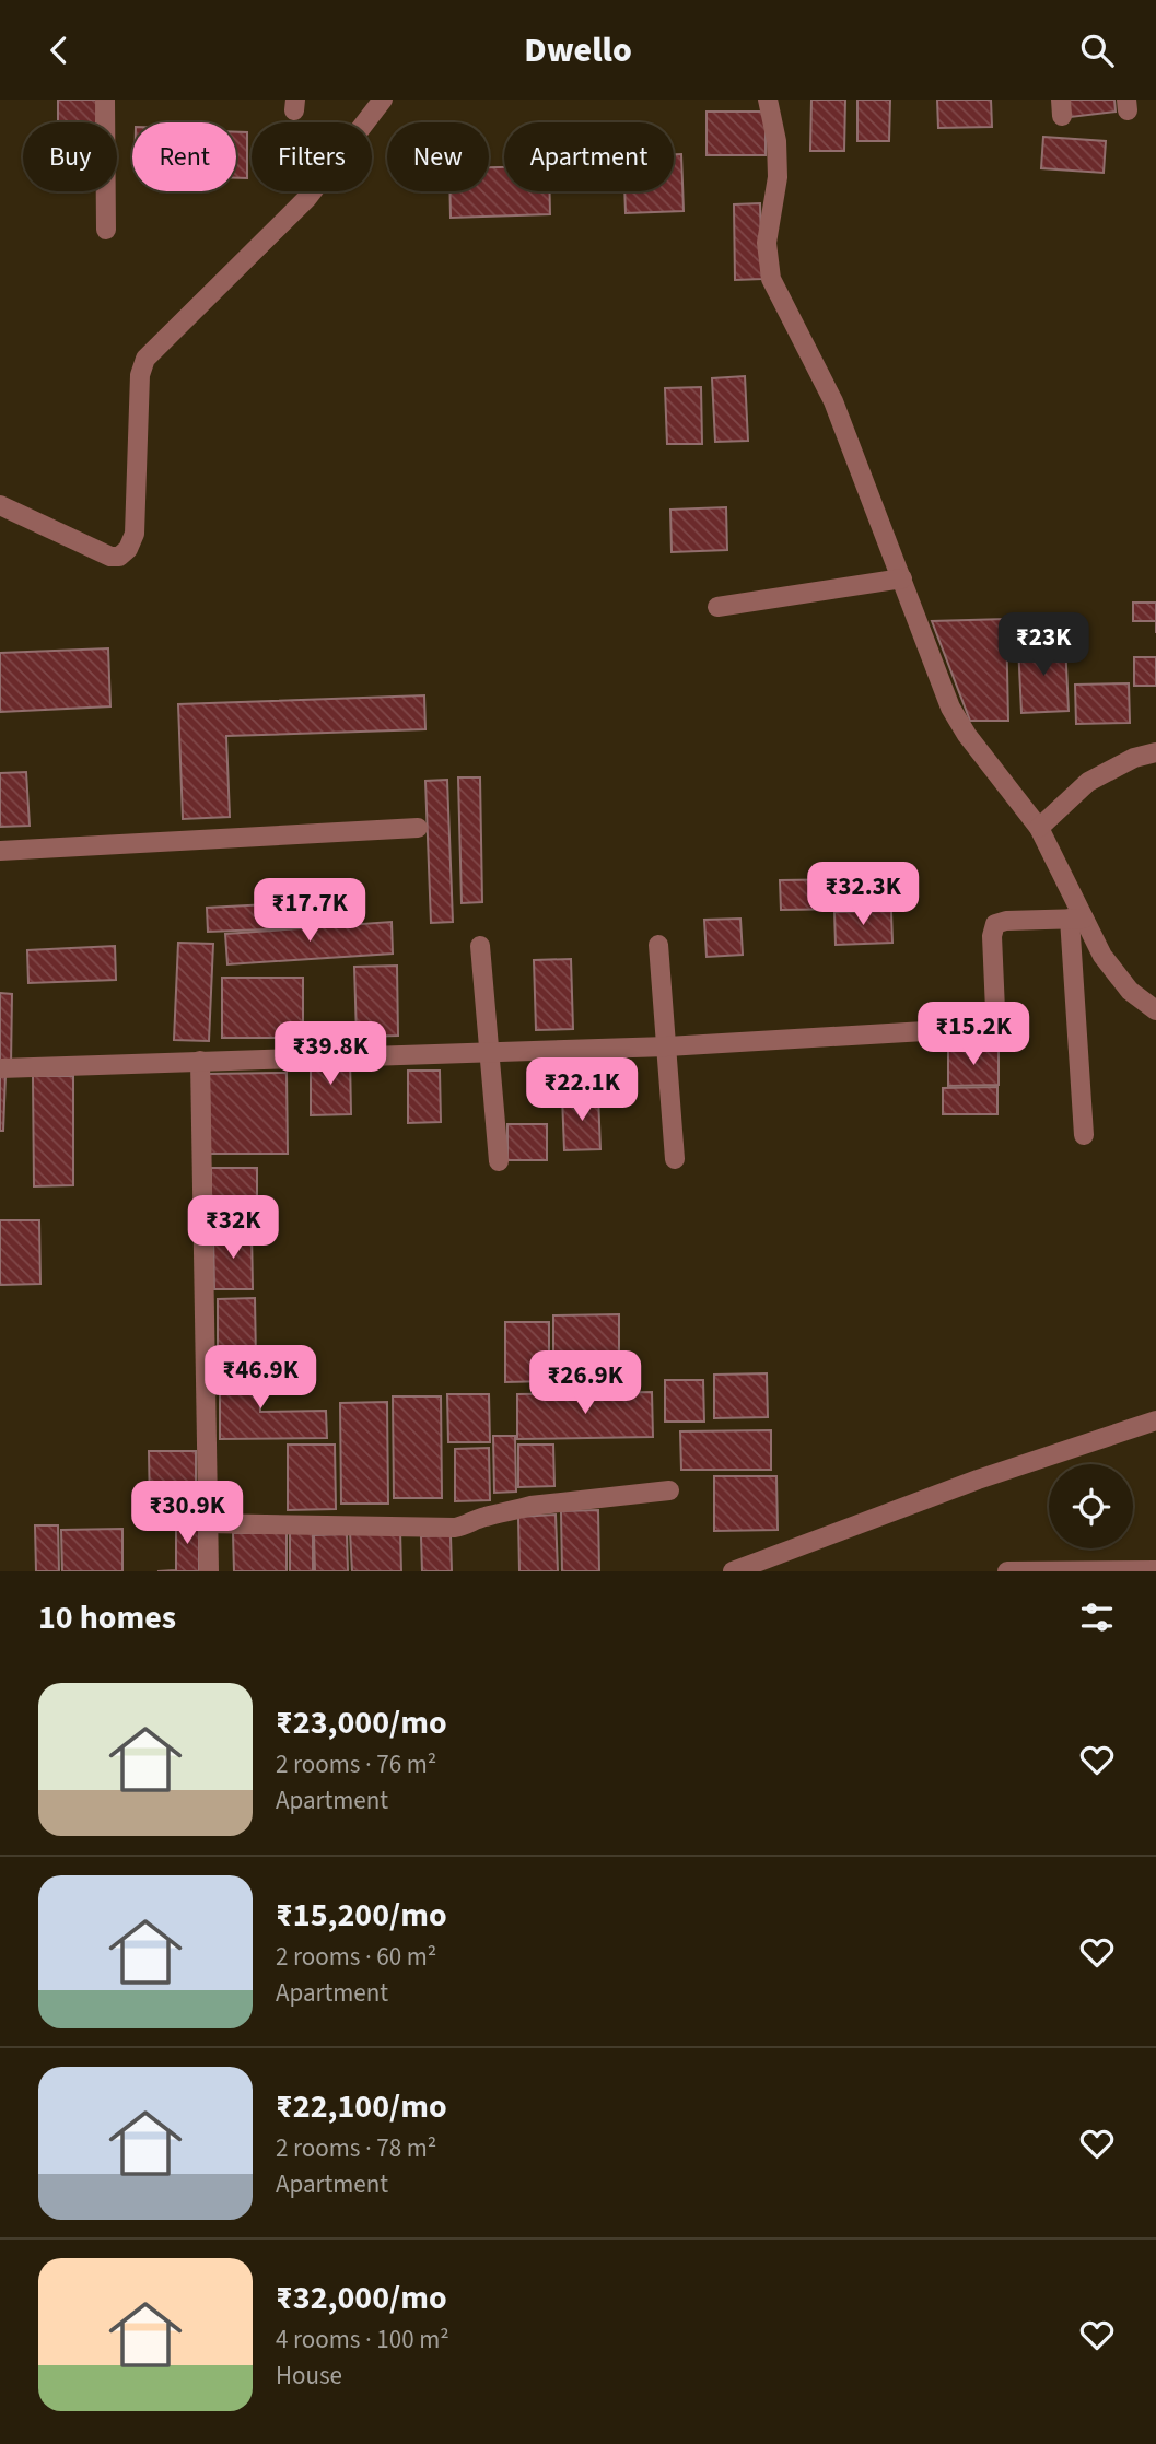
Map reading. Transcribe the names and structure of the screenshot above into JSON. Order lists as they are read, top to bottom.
{
  "page": {
    "header": "Dwello",
    "chip": [
      "Buy",
      "Rent",
      "Filters",
      "New",
      "Apartment"
    ],
    "price": [
      "₹23K",
      "₹32.3K",
      "₹17.7K",
      "₹15.2K",
      "₹39.8K",
      "₹22.1K",
      "₹32K",
      "₹46.9K",
      "₹26.9K",
      "₹30.9K"
    ],
    "heading": "10 homes",
    "list": [
      {
        "name": "₹23,000/mo",
        "note": "2 rooms · 76 m² · Apartment"
      },
      {
        "name": "₹15,200/mo",
        "note": "2 rooms · 60 m² · Apartment"
      },
      {
        "name": "₹22,100/mo",
        "note": "2 rooms · 78 m² · Apartment"
      },
      {
        "name": "₹32,000/mo",
        "note": "4 rooms · 100 m² · House"
      }
    ]
  }
}
